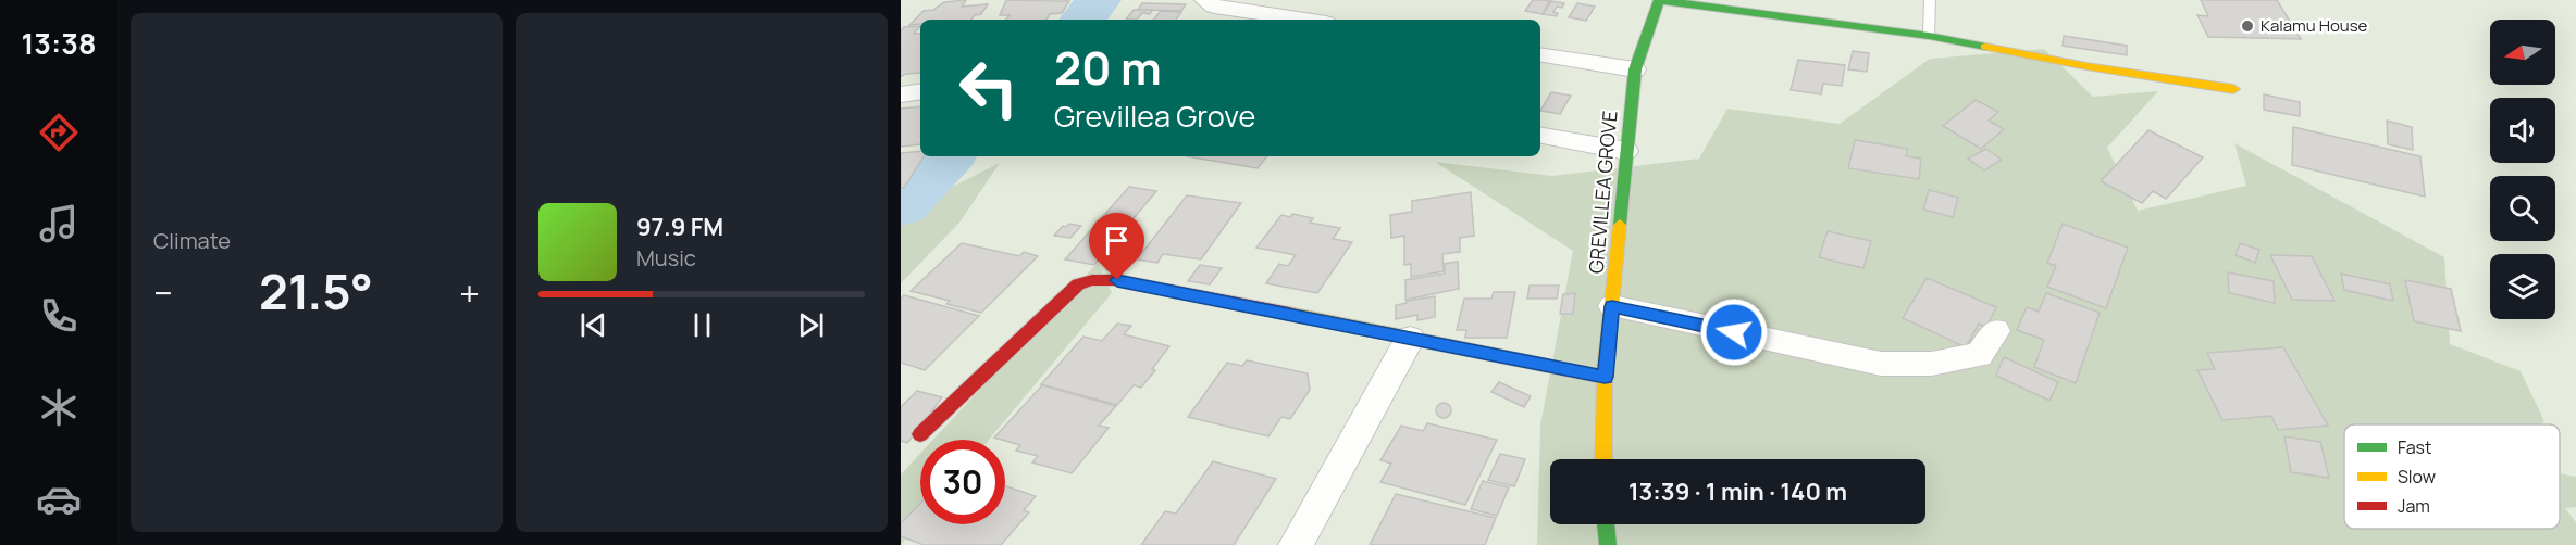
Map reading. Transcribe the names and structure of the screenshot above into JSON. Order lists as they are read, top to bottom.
{
  "streets": {
    "street": ["GREVILLEA GROVE"]
  },
  "places": ["Kalamu House"],
  "legend": ["Fast", "Slow", "Jam"],
  "north": "left",
  "page": {
    "tabs": "13:38",
    "tile": "Climate",
    "turn": ["20 m", "Grevillea Grove"],
    "song": ["97.9 FM", "Music"],
    "heat": ["−", "21.5°", "+"],
    "limit": "30",
    "trip": "13:39 · 1 min · 140 m"
  }
}
